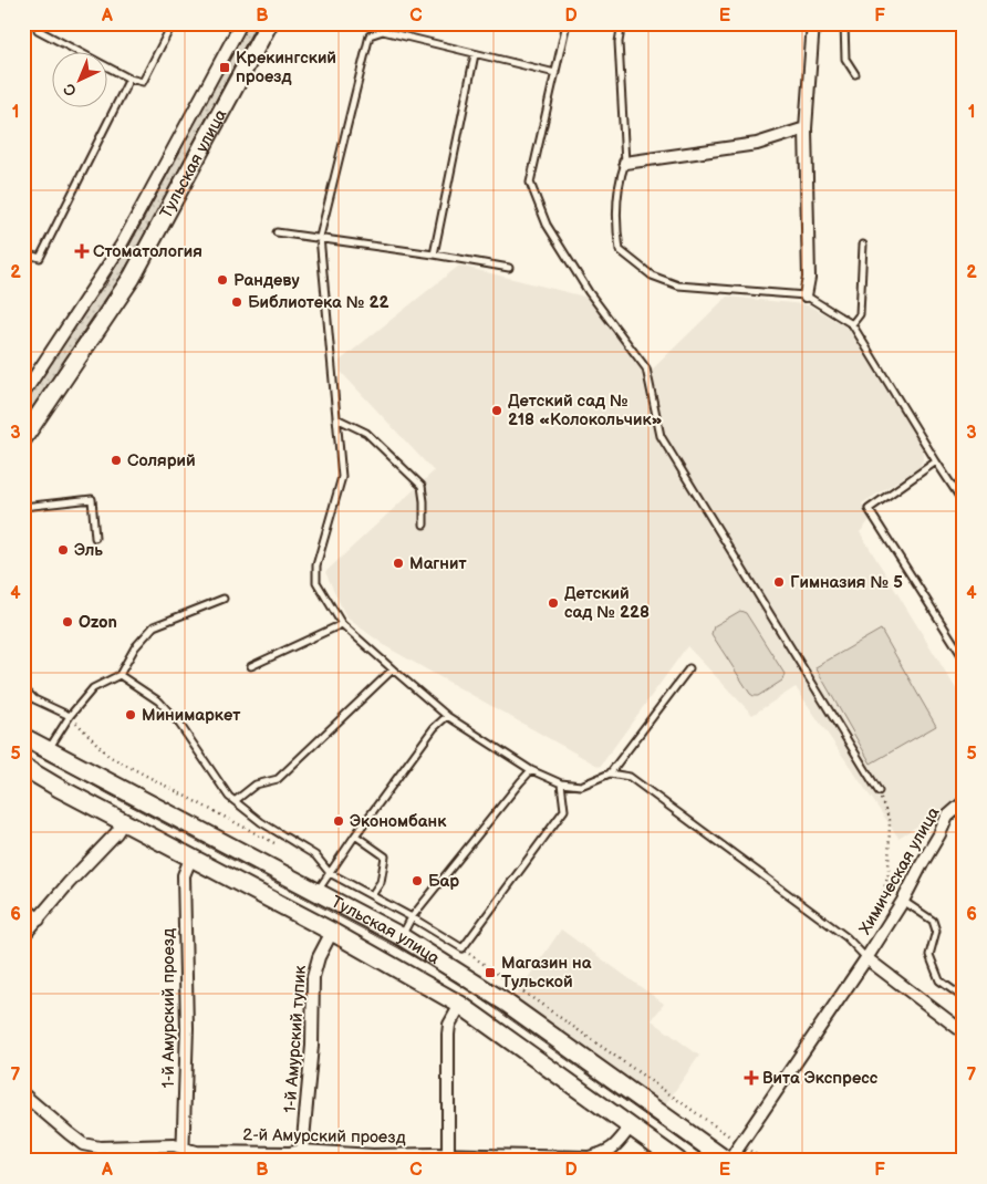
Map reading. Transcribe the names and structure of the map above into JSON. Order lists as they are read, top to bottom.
{
  "streets": {
    "street": [
      "Тульская улица",
      "Химическая улица",
      "1-й Амурский проезд",
      "1-й Амурский тупик",
      "2-й Амурский проезд"
    ]
  },
  "crossings": [
    ["Тульская улица", "Химическая улица"],
    ["Тульская улица", "1-й Амурский проезд"],
    ["Тульская улица", "1-й Амурский тупик"],
    ["Тульская улица", "2-й Амурский проезд"],
    ["1-й Амурский проезд", "2-й Амурский проезд"],
    ["1-й Амурский тупик", "2-й Амурский проезд"]
  ],
  "places": {
    "transit": ["Крекингский проезд", "Магазин на Тульской"],
    "health": ["Стоматология", "Вита Экспресс"],
    "other": [
      "Рандеву",
      "Библиотека № 22",
      "Детский сад № 218 «Колокольчик»",
      "Солярий",
      "Эль",
      "Магнит",
      "Гимназия № 5",
      "Детский сад № 228",
      "Ozon",
      "Минимаркет",
      "Экономбанк",
      "Бар"
    ]
  },
  "north": "bottom left",
  "grid": {
    "columns": [
      "A",
      "B",
      "C",
      "D",
      "E",
      "F"
    ],
    "rows": [
      "1",
      "2",
      "3",
      "4",
      "5",
      "6",
      "7"
    ]
  }
}
